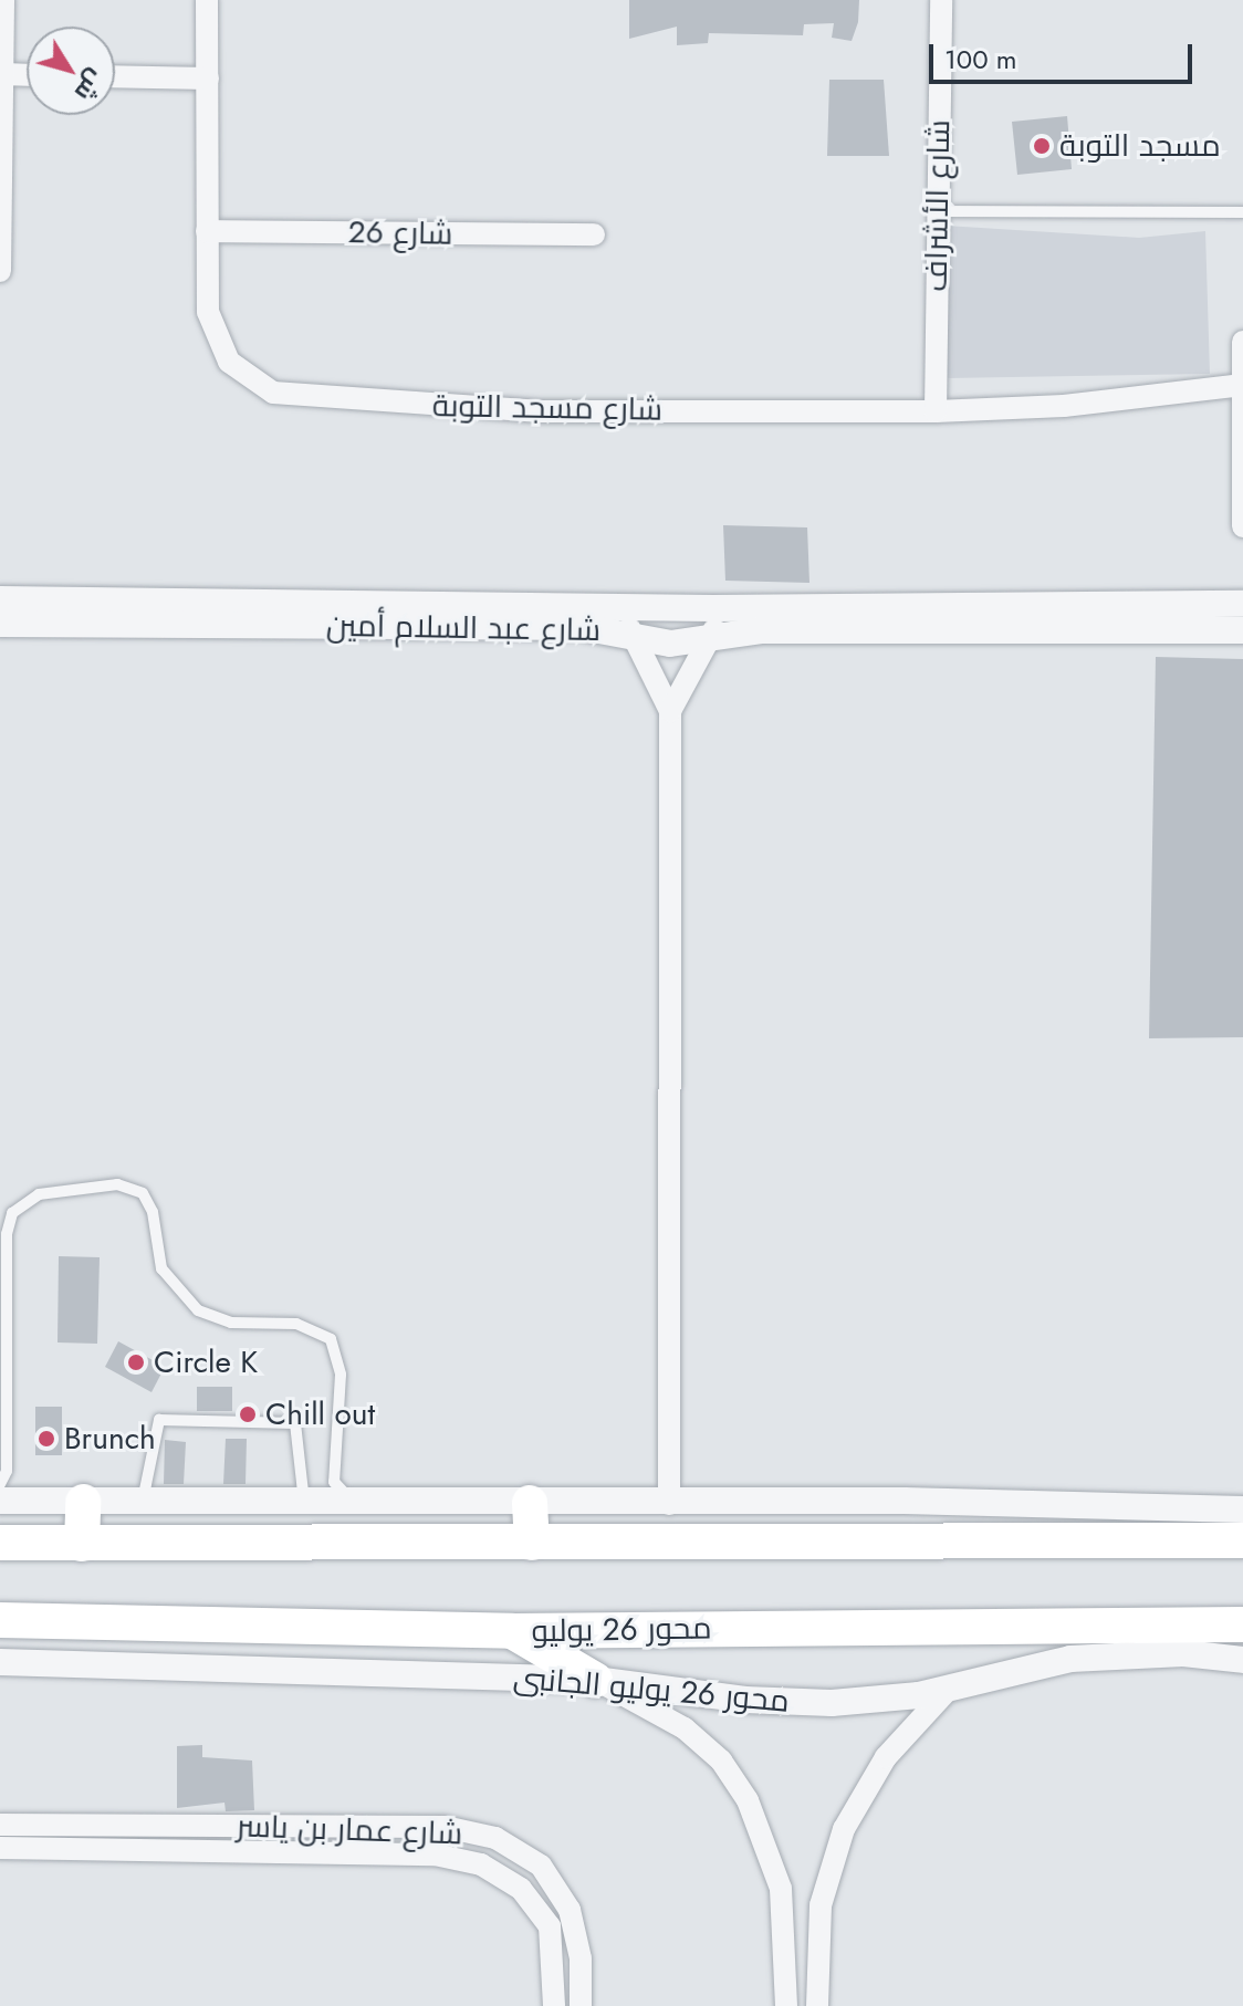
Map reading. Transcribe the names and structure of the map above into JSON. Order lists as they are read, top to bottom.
{
  "streets": {
    "highway": ["محور 26 يوليو"],
    "street": [
      "شارع الأشراف",
      "شارع 26",
      "شارع مسجد التوبة",
      "شارع عبد السلام أمين",
      "محور 26 يوليو الجانبى",
      "شارع عمار بن ياسر"
    ]
  },
  "crossings": [
    ["شارع الأشراف", "شارع مسجد التوبة"],
    ["شارع 26", "شارع مسجد التوبة"]
  ],
  "places": [
    "مسجد التوبة",
    "Circle K",
    "Chill out",
    "Brunch"
  ],
  "scale_bar": "100 m",
  "north": "bottom right"
}
